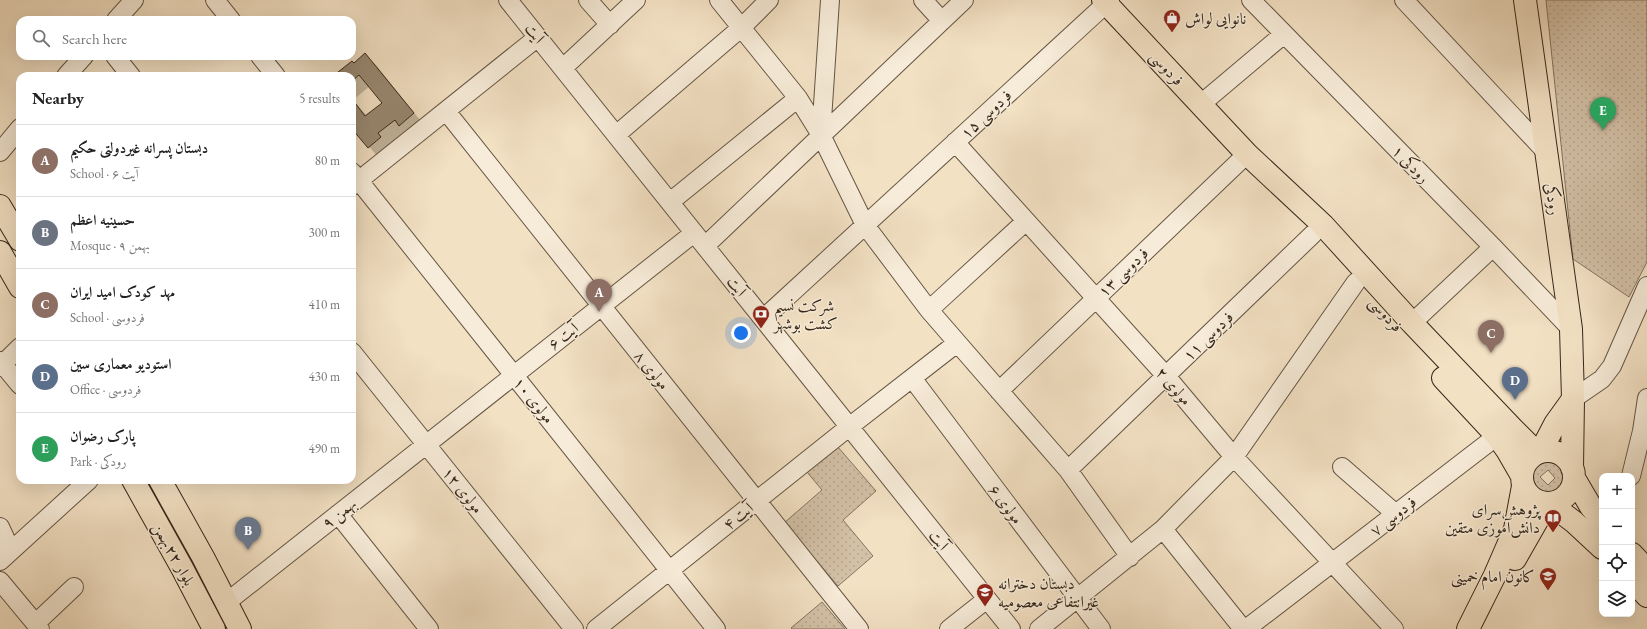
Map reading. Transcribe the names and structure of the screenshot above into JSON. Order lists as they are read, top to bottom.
{
  "streets": {
    "main road": ["فردوسی", "رودکی", "بلوار ۲۲بهمن"],
    "street": [
      "آیت",
      "فردوسی ۱۵",
      "رودکی ۱",
      "فردوسی ۱۳",
      "آیت ۶",
      "فردوسی ۱۱",
      "مولوی ۸",
      "مولوی ۲",
      "مولوی ۱۰",
      "مولوی ۱۲",
      "مولوی ۶",
      "بهمن ۹",
      "آیت ۴",
      "فردوسی ۷"
    ]
  },
  "crossings": [
    ["آیت", "فردوسی ۱۵"],
    ["آیت", "آیت ۶"],
    ["آیت", "آیت ۴"],
    ["فردوسی", "فردوسی ۱۵"],
    ["فردوسی", "رودکی"],
    ["فردوسی", "فردوسی ۱۳"],
    ["فردوسی", "فردوسی ۱۱"],
    ["فردوسی", "فردوسی ۷"],
    ["فردوسی ۱۵", "مولوی ۲"],
    ["رودکی ۱", "رودکی"],
    ["فردوسی ۱۳", "مولوی ۲"],
    ["آیت ۶", "مولوی ۸"],
    ["آیت ۶", "مولوی ۱۰"],
    ["آیت ۶", "بهمن ۹"],
    ["فردوسی ۱۱", "مولوی ۲"],
    ["مولوی ۸", "آیت ۴"],
    ["مولوی ۲", "فردوسی ۷"],
    ["مولوی ۱۰", "آیت ۴"],
    ["مولوی ۱۲", "بهمن ۹"],
    ["مولوی ۶", "آیت ۴"],
    ["بهمن ۹", "بلوار ۲۲بهمن"]
  ],
  "places": {
    "shop": ["نانوایی لواش"],
    "bank": ["شرکت نسیم کشت بوشهر"],
    "library": ["پژوهش‌سرای دانش‌آموزی متقین"],
    "school or university": ["کانون امام خمینی", "دبستان دخترانه غیرانتفاعی معصومیه"]
  },
  "page": {
    "search": "Search here",
    "heading": ["Nearby", "5 results"],
    "pins": [
      "E",
      "A",
      "C",
      "D",
      "B"
    ],
    "list": [
      {
        "mark": "A",
        "name": "دبستان پسرانه غیردولتی حکیم",
        "note": "School · آیت ۶",
        "value": "80 m"
      },
      {
        "mark": "B",
        "name": "حسینیه اعظم",
        "note": "Mosque · بهمن ۹",
        "value": "300 m"
      },
      {
        "mark": "C",
        "name": "مهد کودک امید ایران",
        "note": "School · فردوسی",
        "value": "410 m"
      },
      {
        "mark": "D",
        "name": "استودیو معماری سین",
        "note": "Office · فردوسی",
        "value": "430 m"
      },
      {
        "mark": "E",
        "name": "پارک رضوان",
        "note": "Park · رودکی",
        "value": "490 m"
      }
    ],
    "map_buttons": ["+", "−"]
  }
}
